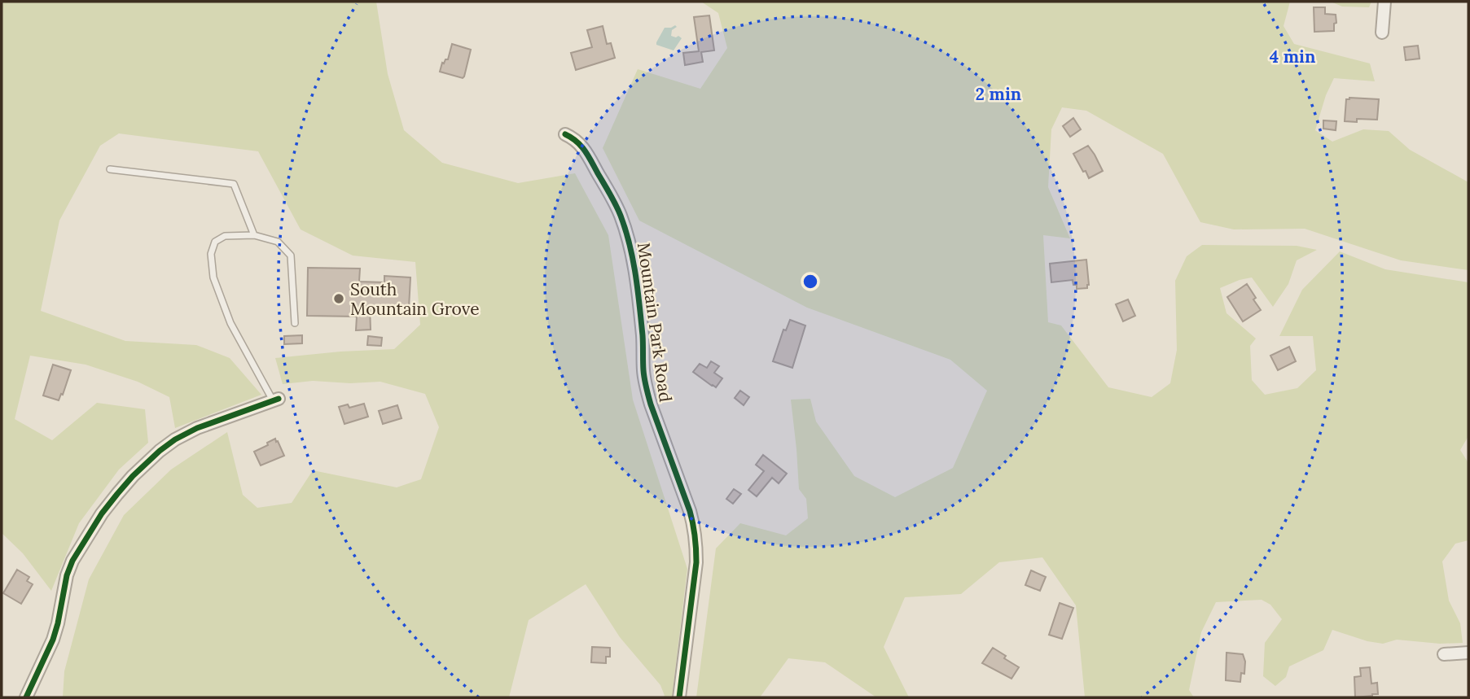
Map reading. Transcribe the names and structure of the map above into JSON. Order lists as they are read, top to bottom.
{
  "streets": {
    "street": ["Mountain Park Road"]
  },
  "places": ["South Mountain Grove"],
  "rings": ["4 min", "2 min"]
}
